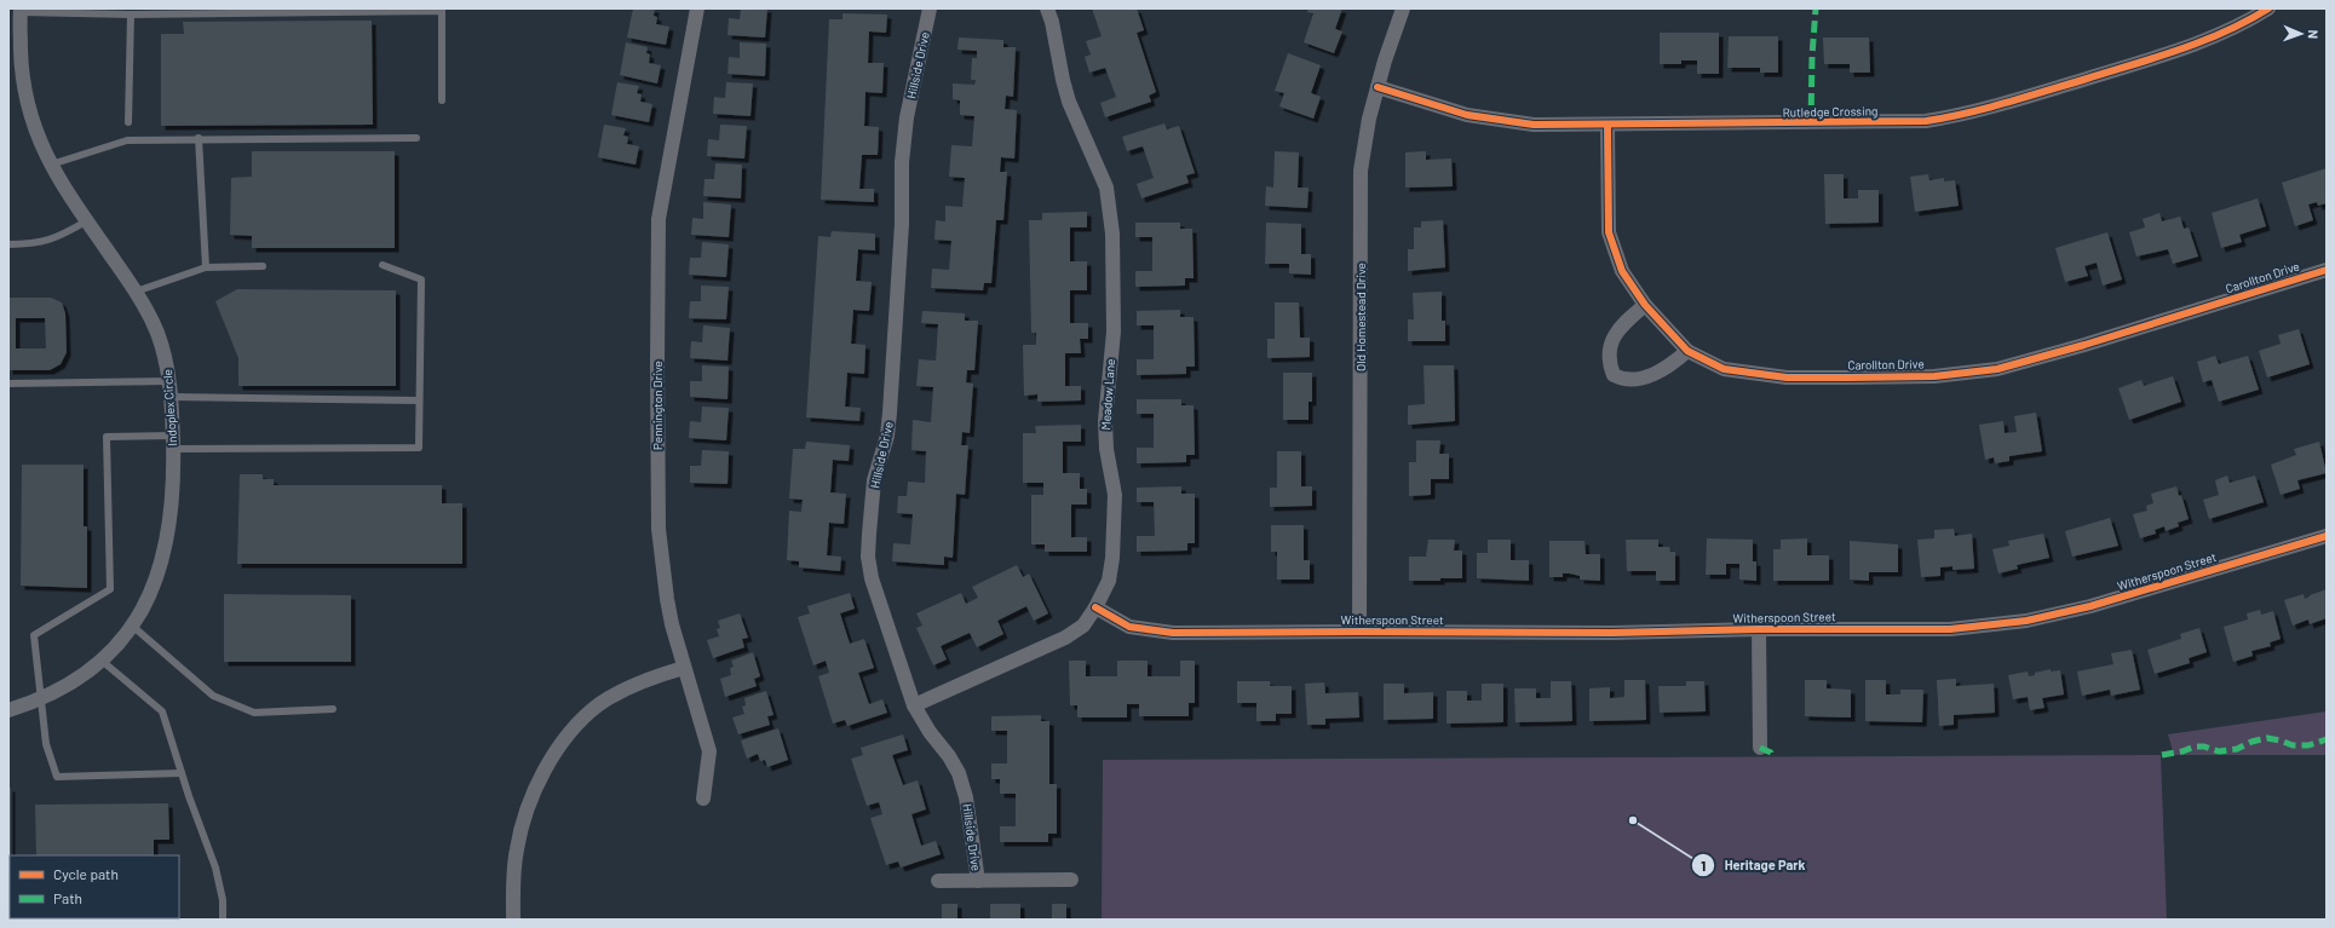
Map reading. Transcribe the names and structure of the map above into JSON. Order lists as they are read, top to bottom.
{
  "streets": {
    "street": [
      "Hillside Drive",
      "Rutledge Crossing",
      "Carollton Drive",
      "Old Homestead Drive",
      "Meadow Lane",
      "Pennington Drive",
      "Indoplex Circle",
      "Witherspoon Street"
    ]
  },
  "crossings": [
    ["Hillside Drive", "Meadow Lane"],
    ["Rutledge Crossing", "Carollton Drive"],
    ["Rutledge Crossing", "Old Homestead Drive"],
    ["Old Homestead Drive", "Witherspoon Street"],
    ["Meadow Lane", "Witherspoon Street"]
  ],
  "places": ["Heritage Park"],
  "legend": ["Cycle path", "Path"],
  "north": "right"
}
